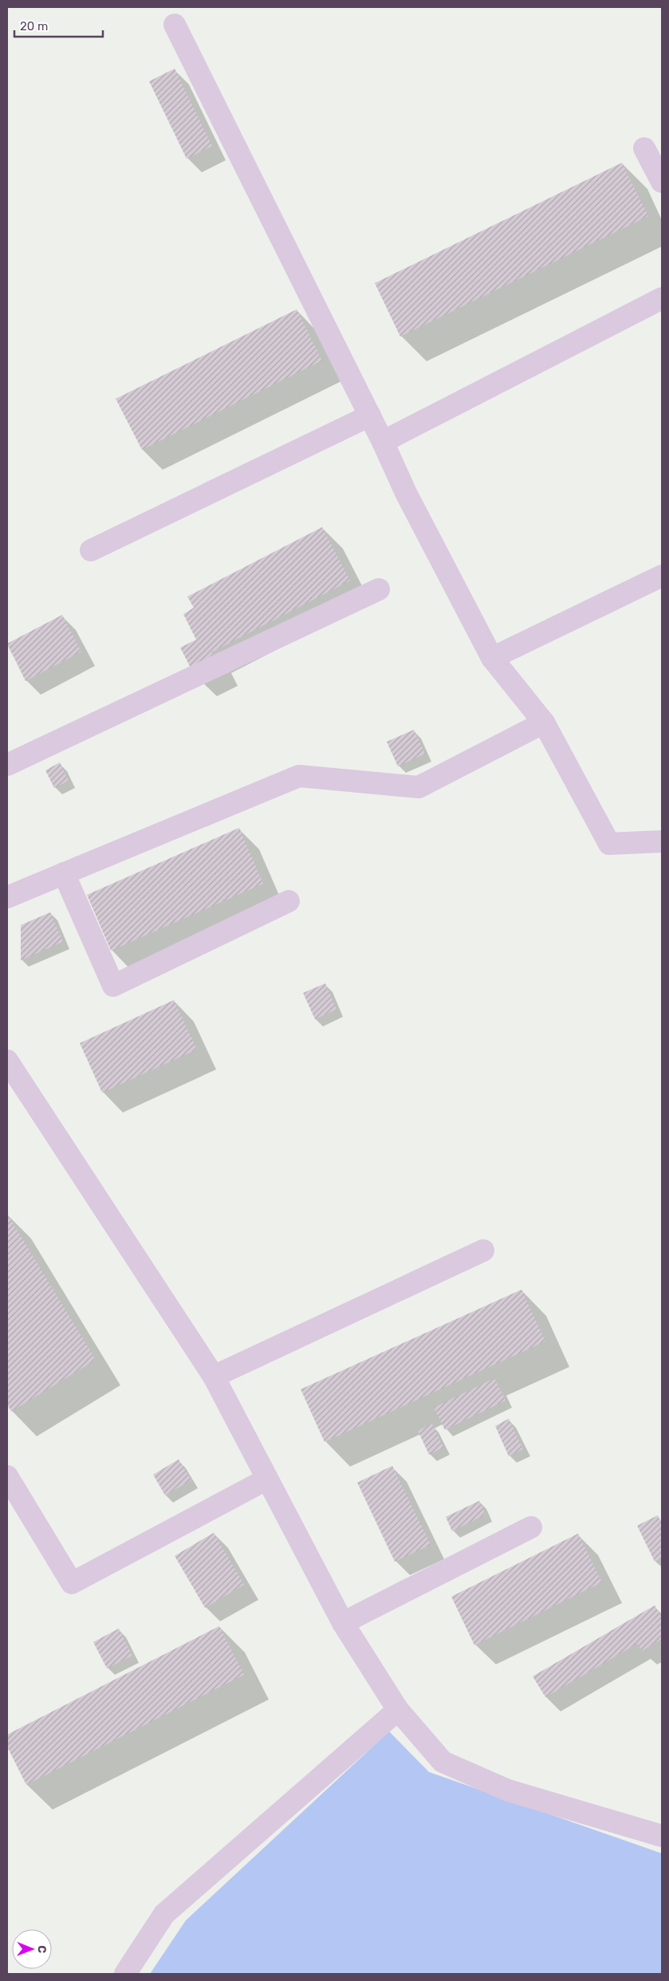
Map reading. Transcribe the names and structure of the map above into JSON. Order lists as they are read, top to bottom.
{
  "scale_bar": "20 m",
  "north": "right"
}
